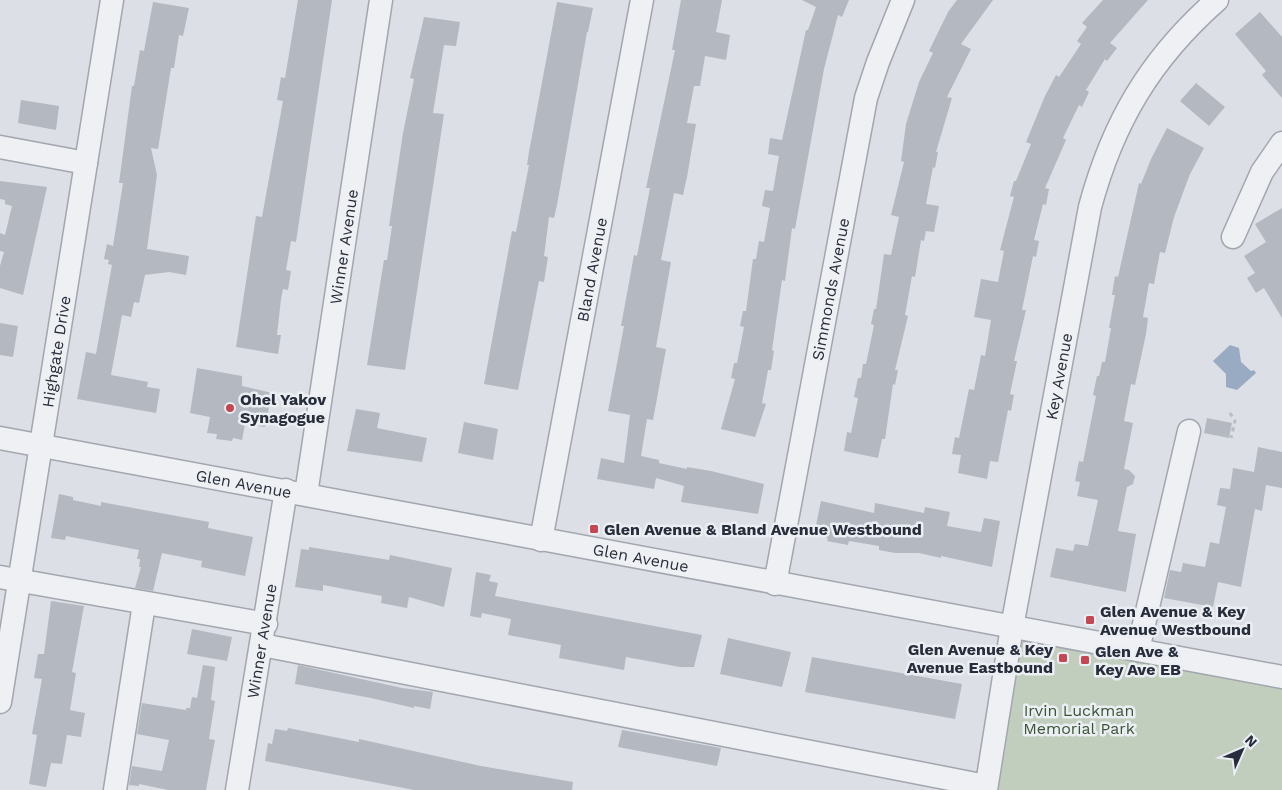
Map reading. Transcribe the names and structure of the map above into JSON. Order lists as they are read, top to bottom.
{
  "streets": {
    "street": [
      "Winner Avenue",
      "Bland Avenue",
      "Simmonds Avenue",
      "Highgate Drive",
      "Key Avenue",
      "Glen Avenue"
    ]
  },
  "crossings": [
    ["Winner Avenue", "Glen Avenue"],
    ["Bland Avenue", "Glen Avenue"],
    ["Simmonds Avenue", "Glen Avenue"],
    ["Highgate Drive", "Glen Avenue"],
    ["Key Avenue", "Glen Avenue"]
  ],
  "parks": ["Irvin Luckman Memorial Park"],
  "places": {
    "other": ["Ohel Yakov Synagogue"],
    "transit": [
      "Glen Avenue & Bland Avenue Westbound",
      "Glen Avenue & Key Avenue Westbound",
      "Glen Avenue & Key Avenue Eastbound",
      "Glen Ave & Key Ave EB"
    ]
  },
  "north": "top right"
}
